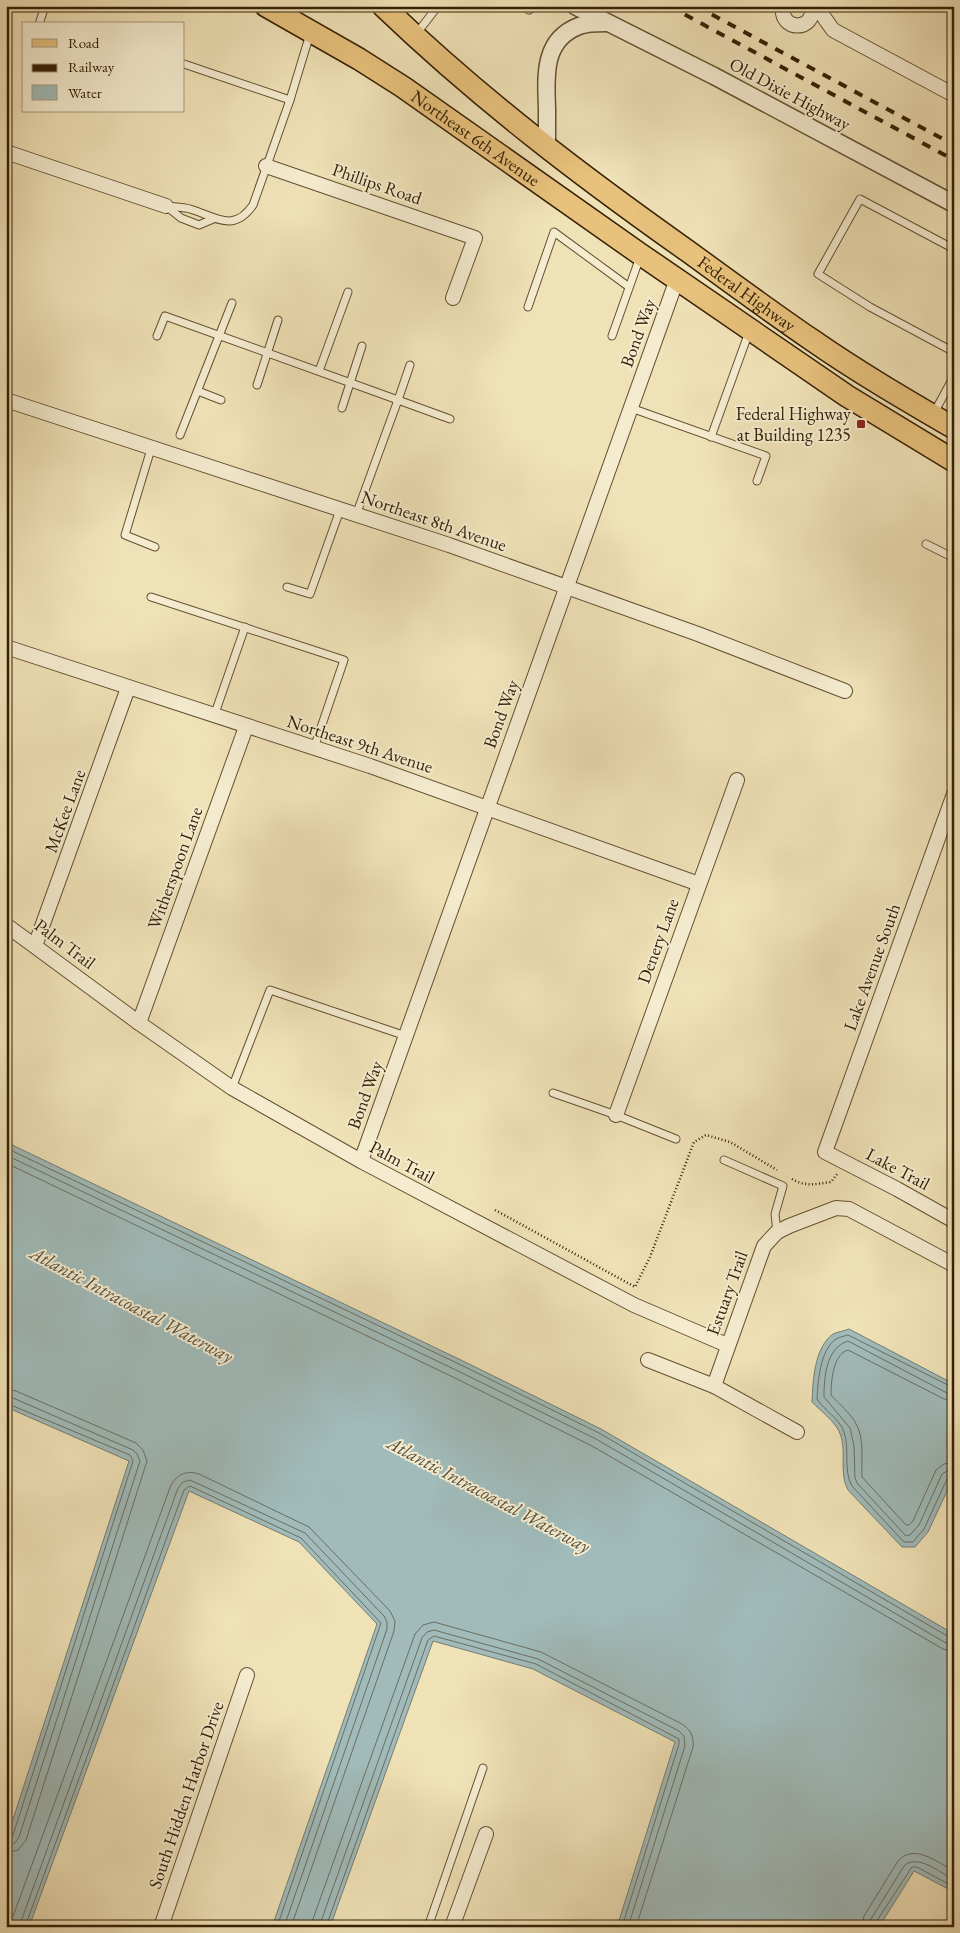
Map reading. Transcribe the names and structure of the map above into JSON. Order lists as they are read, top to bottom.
{
  "streets": {
    "main road": ["Northeast 6th Avenue", "Federal Highway"],
    "street": [
      "Old Dixie Highway",
      "Phillips Road",
      "Bond Way",
      "Northeast 8th Avenue",
      "Northeast 9th Avenue",
      "McKee Lane",
      "Witherspoon Lane",
      "Denery Lane",
      "Palm Trail",
      "Lake Avenue South",
      "Lake Trail",
      "Estuary Trail",
      "South Hidden Harbor Drive"
    ]
  },
  "crossings": [
    ["Northeast 6th Avenue", "Federal Highway"],
    ["Northeast 6th Avenue", "Bond Way"],
    ["Federal Highway", "Bond Way"],
    ["Bond Way", "Northeast 8th Avenue"],
    ["Bond Way", "Northeast 9th Avenue"],
    ["Bond Way", "Palm Trail"],
    ["Northeast 9th Avenue", "McKee Lane"],
    ["Northeast 9th Avenue", "Witherspoon Lane"],
    ["Northeast 9th Avenue", "Denery Lane"],
    ["McKee Lane", "Palm Trail"],
    ["Witherspoon Lane", "Palm Trail"],
    ["Palm Trail", "Estuary Trail"],
    ["Lake Avenue South", "Lake Trail"]
  ],
  "water": ["Atlantic Intracoastal Waterway"],
  "places": {
    "transit": ["Federal Highway at Building 1235"]
  },
  "legend": ["Road", "Railway", "Water"]
}
